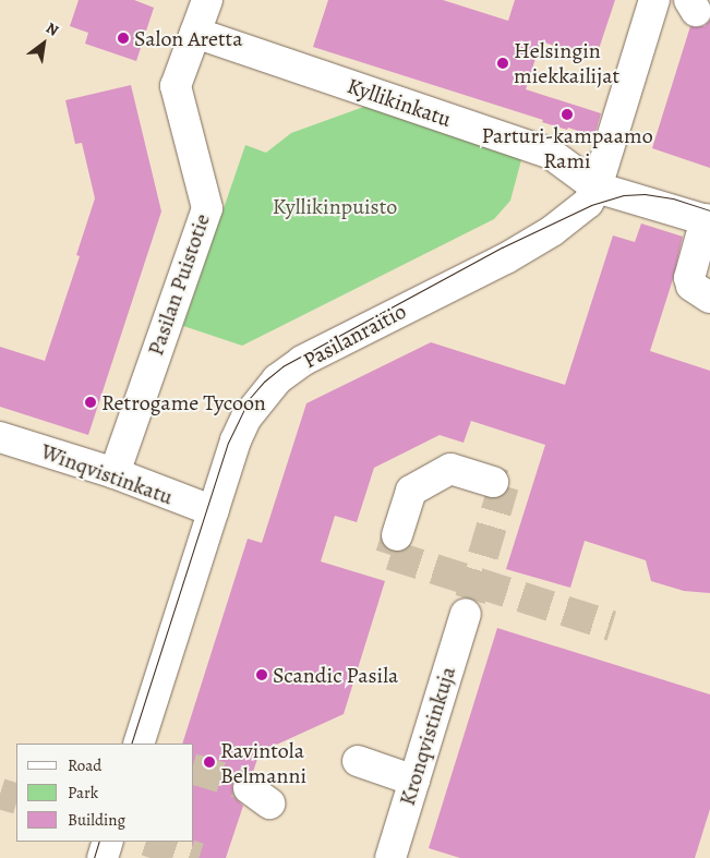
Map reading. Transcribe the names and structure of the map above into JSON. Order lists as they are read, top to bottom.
{
  "streets": {
    "street": [
      "Kyllikinkatu",
      "Pasilan Puistotie",
      "Pasilanraitio",
      "Winqvistinkatu",
      "Kronqvistinkuja"
    ]
  },
  "crossings": [
    ["Kyllikinkatu", "Pasilan Puistotie"],
    ["Kyllikinkatu", "Pasilanraitio"],
    ["Pasilan Puistotie", "Winqvistinkatu"],
    ["Pasilanraitio", "Winqvistinkatu"]
  ],
  "parks": ["Kyllikinpuisto"],
  "places": [
    "Salon Aretta",
    "Helsingin miekkailijat",
    "Parturi-kampaamo Rami",
    "Retrogame Tycoon",
    "Scandic Pasila",
    "Ravintola Belmanni"
  ],
  "legend": ["Road", "Park", "Building"],
  "north": "top right"
}
